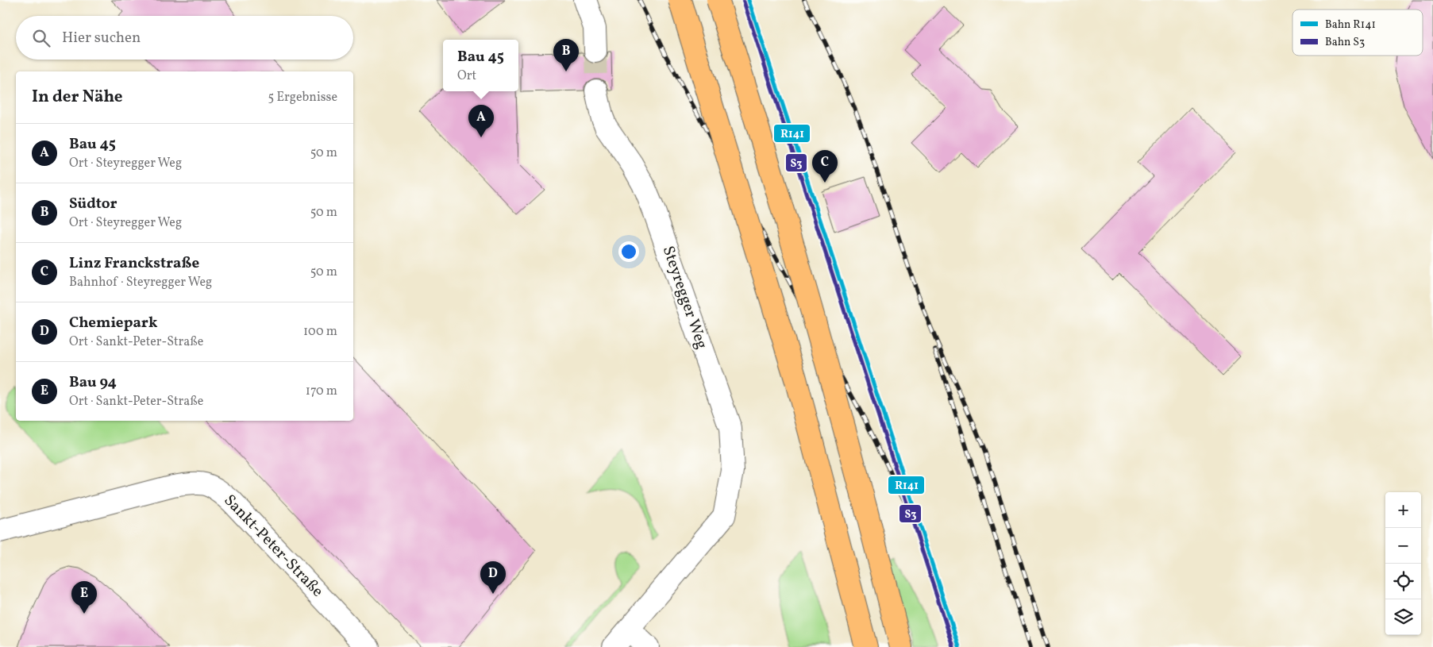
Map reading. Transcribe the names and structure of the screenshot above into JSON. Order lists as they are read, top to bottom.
{
  "streets": {
    "street": ["Steyregger Weg", "Sankt-Peter-Straße"]
  },
  "lines": ["rail line R141", "rail line S3"],
  "legend": ["Bahn R141", "Bahn S3"],
  "page": {
    "search": "Hier suchen",
    "pins": [
      "B",
      "A",
      "C",
      "D",
      "E"
    ],
    "popup": ["Bau 45", "Ort"],
    "heading": ["In der Nähe", "5 Ergebnisse"],
    "list": [
      {
        "mark": "A",
        "name": "Bau 45",
        "note": "Ort · Steyregger Weg",
        "value": "50 m"
      },
      {
        "mark": "B",
        "name": "Südtor",
        "note": "Ort · Steyregger Weg",
        "value": "50 m"
      },
      {
        "mark": "C",
        "name": "Linz Franckstraße",
        "note": "Bahnhof · Steyregger Weg",
        "value": "50 m"
      },
      {
        "mark": "D",
        "name": "Chemiepark",
        "note": "Ort · Sankt-Peter-Straße",
        "value": "100 m"
      },
      {
        "mark": "E",
        "name": "Bau 94",
        "note": "Ort · Sankt-Peter-Straße",
        "value": "170 m"
      }
    ],
    "map_buttons": ["+", "−"]
  }
}
